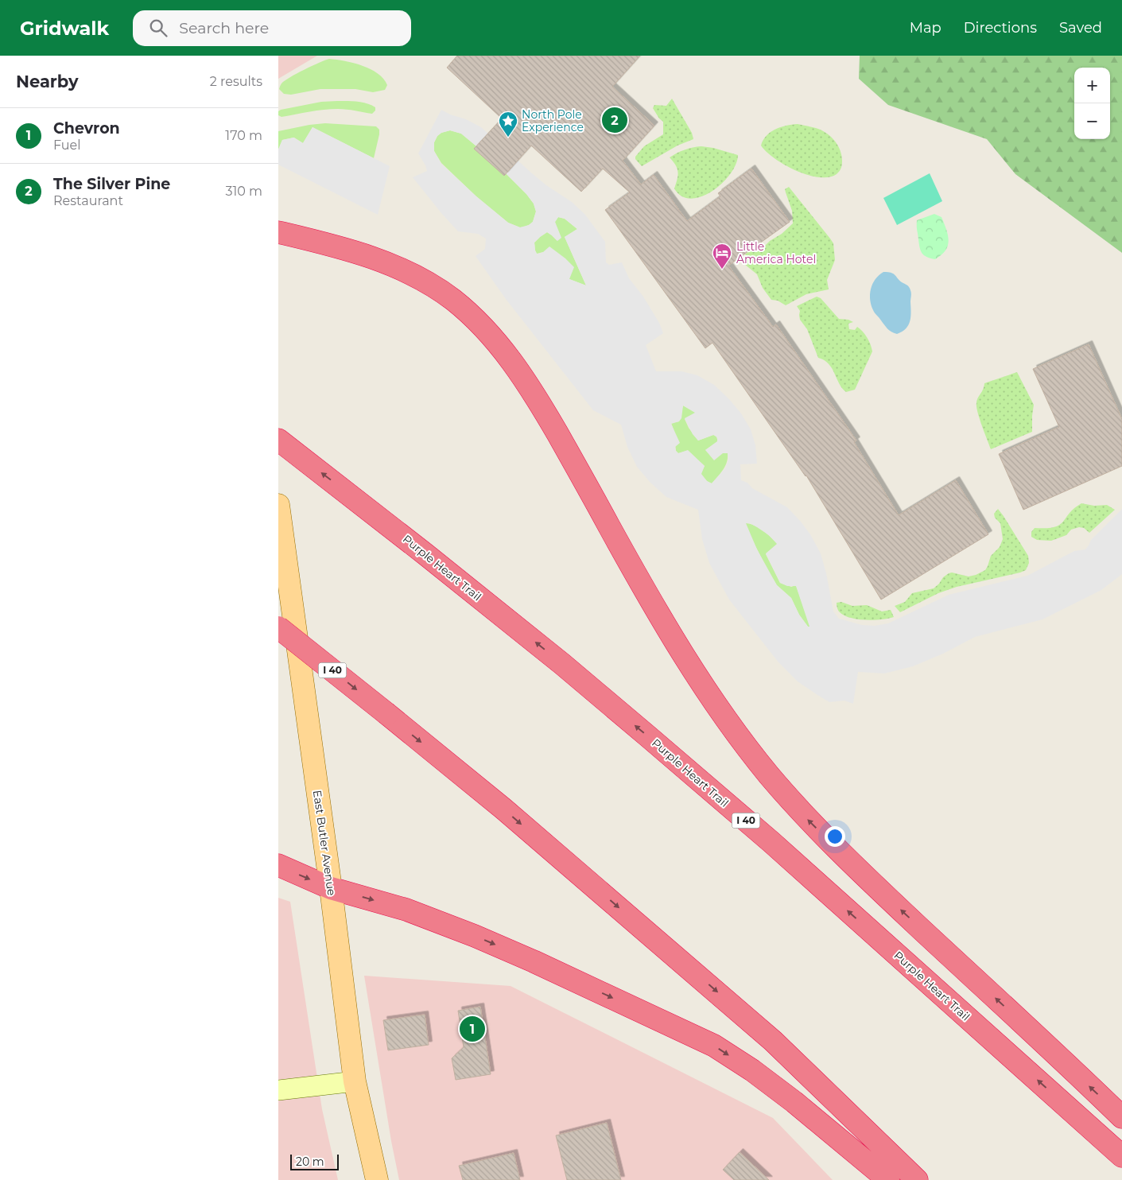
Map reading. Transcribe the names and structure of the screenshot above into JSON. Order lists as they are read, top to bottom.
{
  "streets": {
    "highway": ["Purple Heart Trail", "I 40"],
    "main road": ["East Butler Avenue"]
  },
  "places": {
    "place": ["North Pole Experience"],
    "hotel": ["Little America Hotel"]
  },
  "scale_bar": "20 m",
  "page": {
    "header": "Gridwalk",
    "search": "Search here",
    "nav": ["Map", "Directions", "Saved"],
    "heading": ["Nearby", "2 results"],
    "map_buttons": ["+", "−"],
    "pins": ["2", "1"],
    "list": [
      {
        "mark": "1",
        "name": "Chevron",
        "note": "Fuel",
        "value": "170 m"
      },
      {
        "mark": "2",
        "name": "The Silver Pine",
        "note": "Restaurant",
        "value": "310 m"
      }
    ],
    "scale": "20 m"
  }
}
